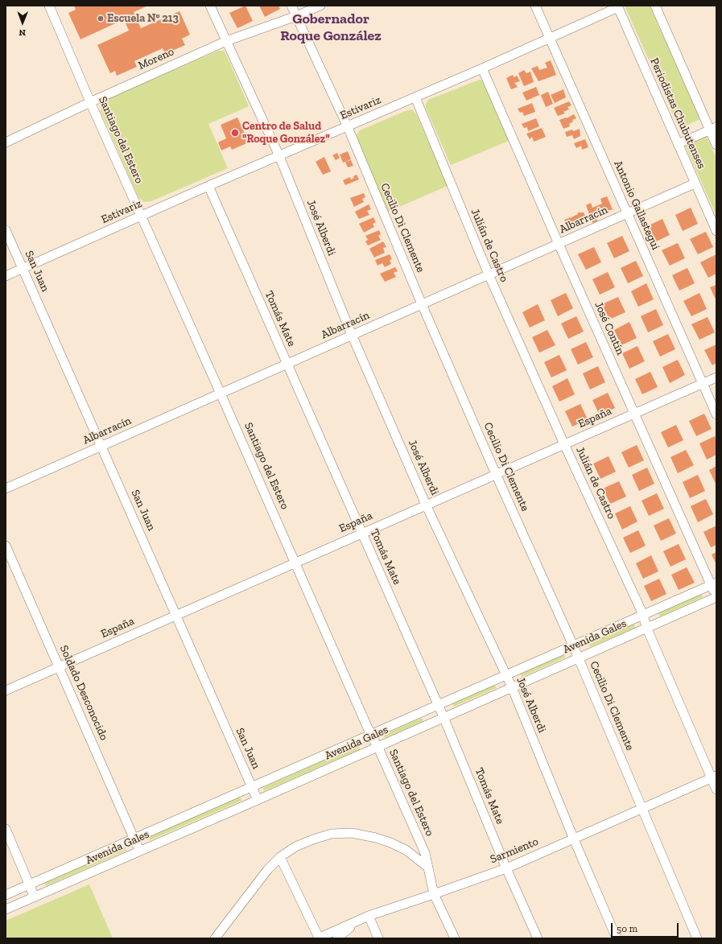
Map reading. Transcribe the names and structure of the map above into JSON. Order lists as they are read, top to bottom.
{
  "streets": {
    "street": [
      "Moreno",
      "Estivariz",
      "Periodistas Chubutenses",
      "Santiago del Estero",
      "Antonio Gallastegui",
      "Albarracín",
      "José Alberdi",
      "Cecilio Di Clemente",
      "Julián de Castro",
      "San Juan",
      "Tomás Mate",
      "José Contín",
      "España",
      "Avenida Gales",
      "Soldado Desconocido",
      "Sarmiento"
    ]
  },
  "crossings": [
    ["Moreno", "Santiago del Estero"],
    ["Moreno", "José Alberdi"],
    ["Moreno", "Cecilio Di Clemente"],
    ["Estivariz", "Periodistas Chubutenses"],
    ["Estivariz", "Santiago del Estero"],
    ["Estivariz", "Antonio Gallastegui"],
    ["Estivariz", "José Alberdi"],
    ["Estivariz", "Cecilio Di Clemente"],
    ["Estivariz", "Julián de Castro"],
    ["Estivariz", "San Juan"],
    ["Estivariz", "Tomás Mate"],
    ["Estivariz", "José Contín"],
    ["Periodistas Chubutenses", "Albarracín"],
    ["Santiago del Estero", "Albarracín"],
    ["Santiago del Estero", "España"],
    ["Santiago del Estero", "Avenida Gales"],
    ["Santiago del Estero", "Sarmiento"],
    ["Antonio Gallastegui", "Albarracín"],
    ["Antonio Gallastegui", "España"],
    ["Albarracín", "José Alberdi"],
    ["Albarracín", "Cecilio Di Clemente"],
    ["Albarracín", "Julián de Castro"],
    ["Albarracín", "San Juan"],
    ["Albarracín", "Tomás Mate"],
    ["Albarracín", "José Contín"],
    ["José Alberdi", "España"],
    ["José Alberdi", "Avenida Gales"],
    ["José Alberdi", "Sarmiento"],
    ["Cecilio Di Clemente", "España"],
    ["Cecilio Di Clemente", "Avenida Gales"],
    ["Cecilio Di Clemente", "Sarmiento"],
    ["Julián de Castro", "España"],
    ["Julián de Castro", "Avenida Gales"],
    ["Julián de Castro", "Sarmiento"],
    ["San Juan", "España"],
    ["San Juan", "Avenida Gales"],
    ["Tomás Mate", "España"],
    ["Tomás Mate", "Avenida Gales"],
    ["Tomás Mate", "Sarmiento"],
    ["José Contín", "España"],
    ["José Contín", "Avenida Gales"],
    ["España", "Soldado Desconocido"],
    ["Avenida Gales", "Soldado Desconocido"]
  ],
  "districts": ["Gobernador Roque González"],
  "places": ["Escuela N° 213", "Centro de Salud \"Roque González\""],
  "scale_bar": "50 m",
  "north": "bottom"
}
